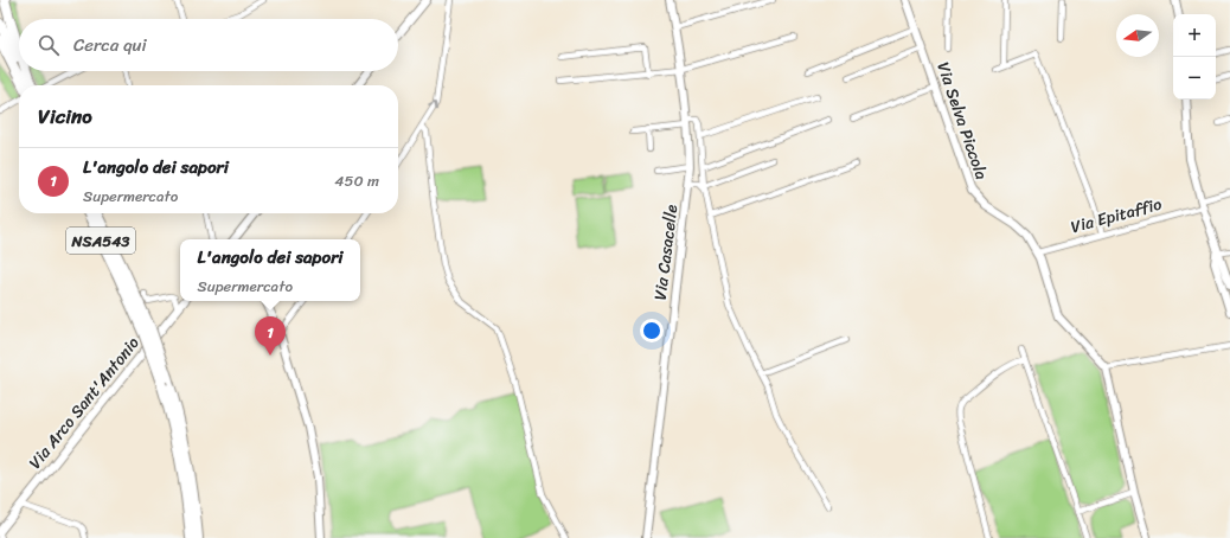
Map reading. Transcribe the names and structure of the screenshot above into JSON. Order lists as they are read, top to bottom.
{
  "streets": {
    "highway": ["NSA543"],
    "street": [
      "Via Selva Piccola",
      "Via Epitaffio",
      "Via Casacelle",
      "Via Arco Sant'Antonio"
    ]
  },
  "crossings": [
    ["Via Selva Piccola", "Via Epitaffio"]
  ],
  "north": "left",
  "page": {
    "map_buttons": ["+", "−"],
    "search": "Cerca qui",
    "heading": "Vicino",
    "list": [
      {
        "mark": "1",
        "name": "L'angolo dei sapori",
        "note": "Supermercato",
        "value": "450 m"
      }
    ],
    "popup": ["L'angolo dei sapori", "Supermercato"],
    "pins": "1"
  }
}
